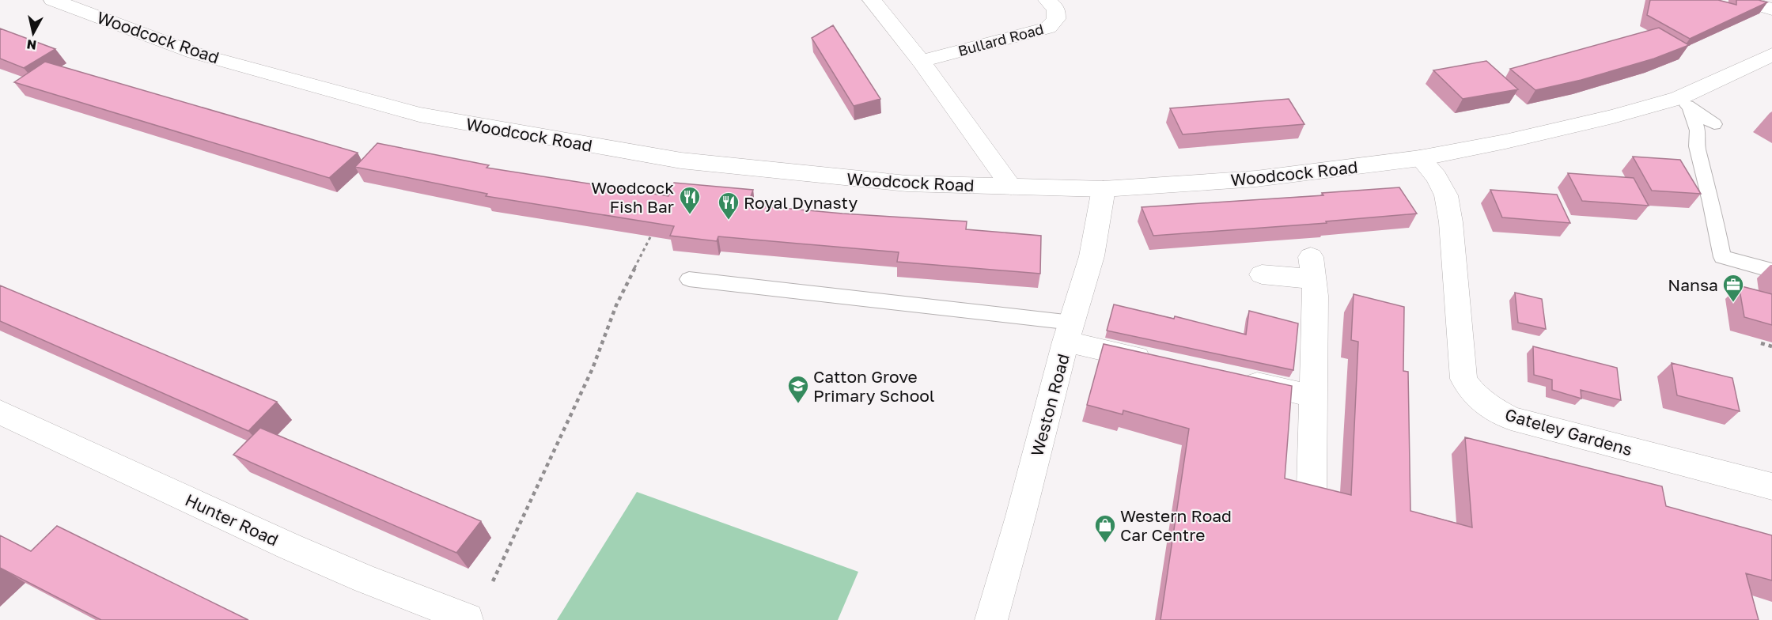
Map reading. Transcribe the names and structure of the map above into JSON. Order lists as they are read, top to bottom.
{
  "streets": {
    "street": [
      "Woodcock Road",
      "Bullard Road",
      "Weston Road",
      "Gateley Gardens",
      "Hunter Road"
    ]
  },
  "crossings": [
    ["Woodcock Road", "Weston Road"],
    ["Woodcock Road", "Gateley Gardens"]
  ],
  "places": {
    "restaurant": ["Woodcock Fish Bar", "Royal Dynasty"],
    "office": ["Nansa"],
    "school or university": ["Catton Grove Primary School"],
    "shop": ["Western Road Car Centre"]
  },
  "north": "bottom"
}
